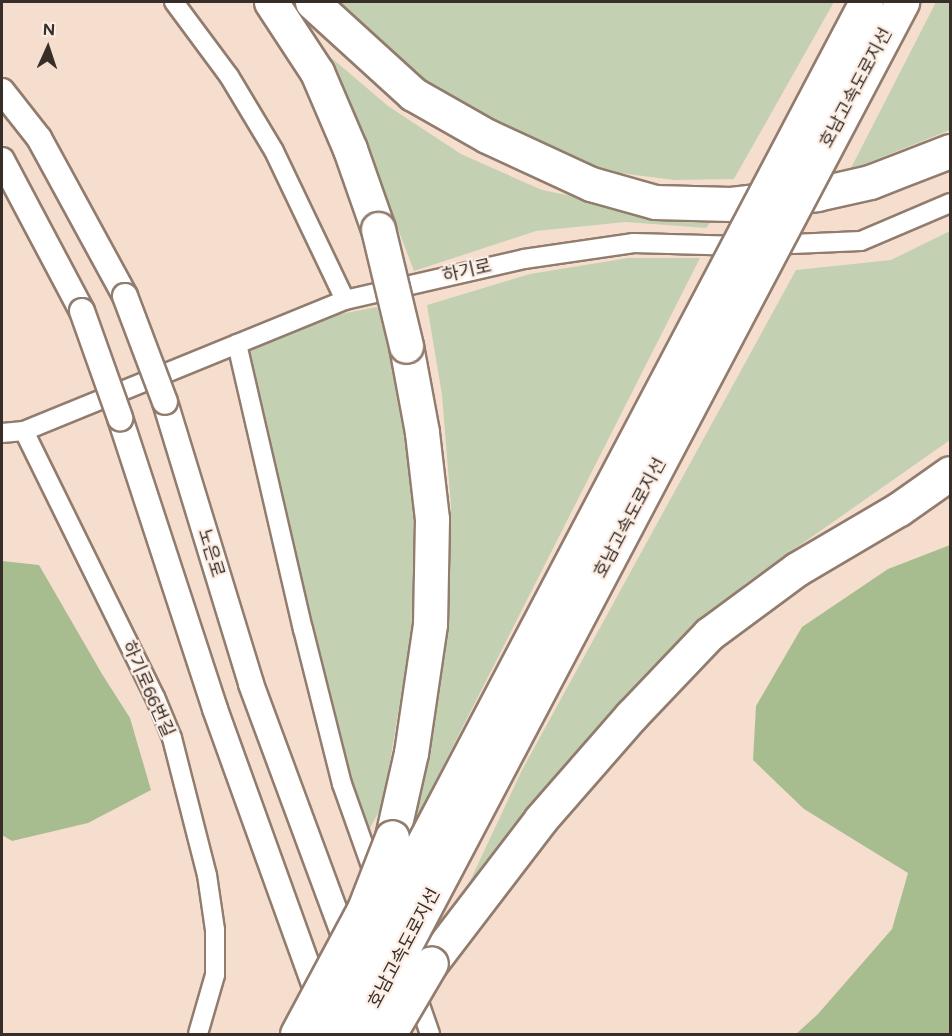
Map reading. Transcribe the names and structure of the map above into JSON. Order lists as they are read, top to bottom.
{
  "streets": {
    "highway": ["호남고속도로지선"],
    "street": ["하기로", "노은로", "하기로66번길"]
  },
  "crossings": [
    ["호남고속도로지선", "노은로"],
    ["하기로", "하기로66번길"]
  ],
  "north": "top"
}
